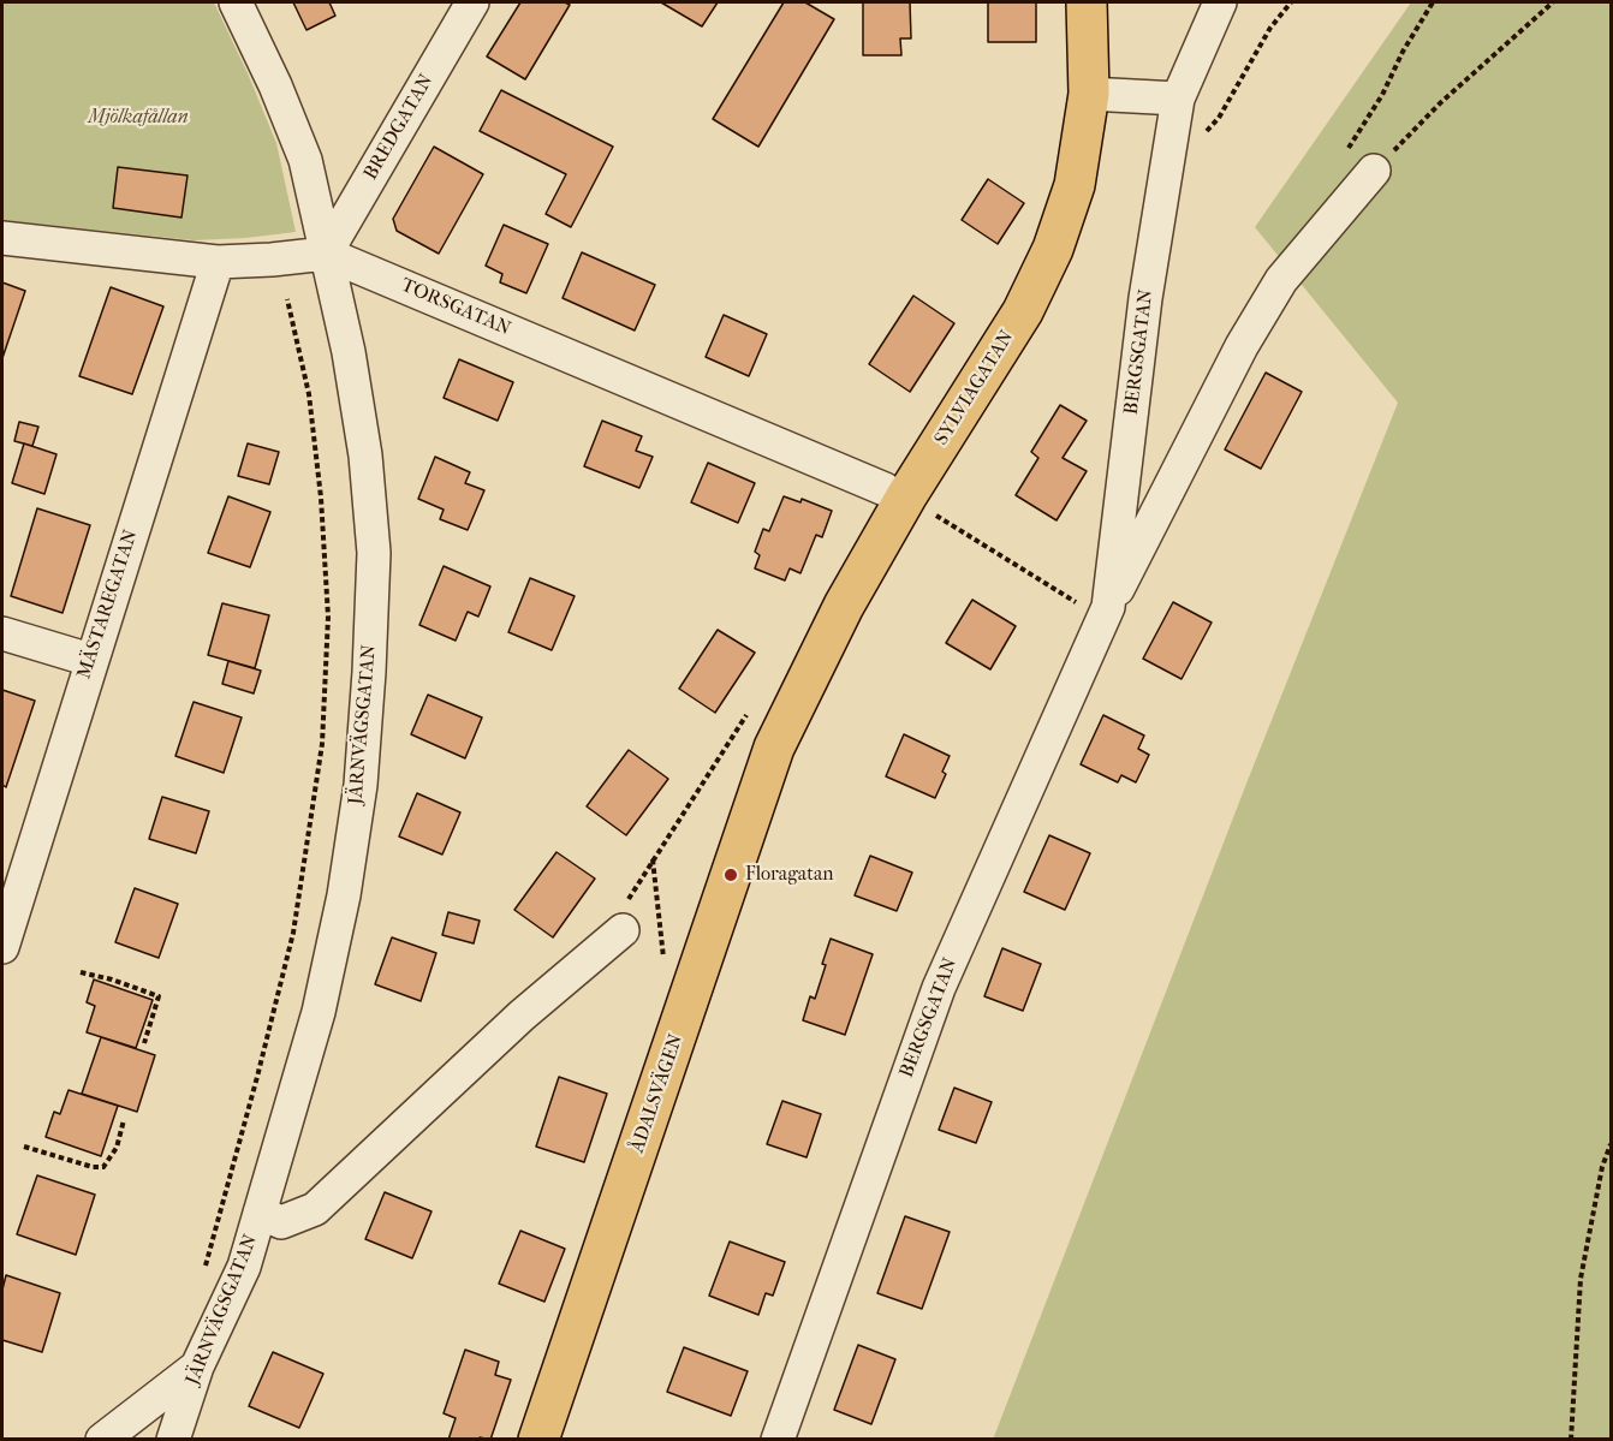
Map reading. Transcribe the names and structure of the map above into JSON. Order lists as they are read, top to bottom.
{
  "streets": {
    "main road": ["SYLVIAGATAN", "ÅDALSVÄGEN"],
    "street": [
      "BREDGATAN",
      "TORSGATAN",
      "BERGSGATAN",
      "MÄSTAREGATAN",
      "JÄRNVÄGSGATAN"
    ]
  },
  "crossings": [
    ["BREDGATAN", "TORSGATAN"],
    ["BREDGATAN", "JÄRNVÄGSGATAN"],
    ["TORSGATAN", "SYLVIAGATAN"],
    ["TORSGATAN", "MÄSTAREGATAN"],
    ["TORSGATAN", "JÄRNVÄGSGATAN"],
    ["SYLVIAGATAN", "ÅDALSVÄGEN"]
  ],
  "parks": ["Mjölkafållan"],
  "places": ["Floragatan"]
}
